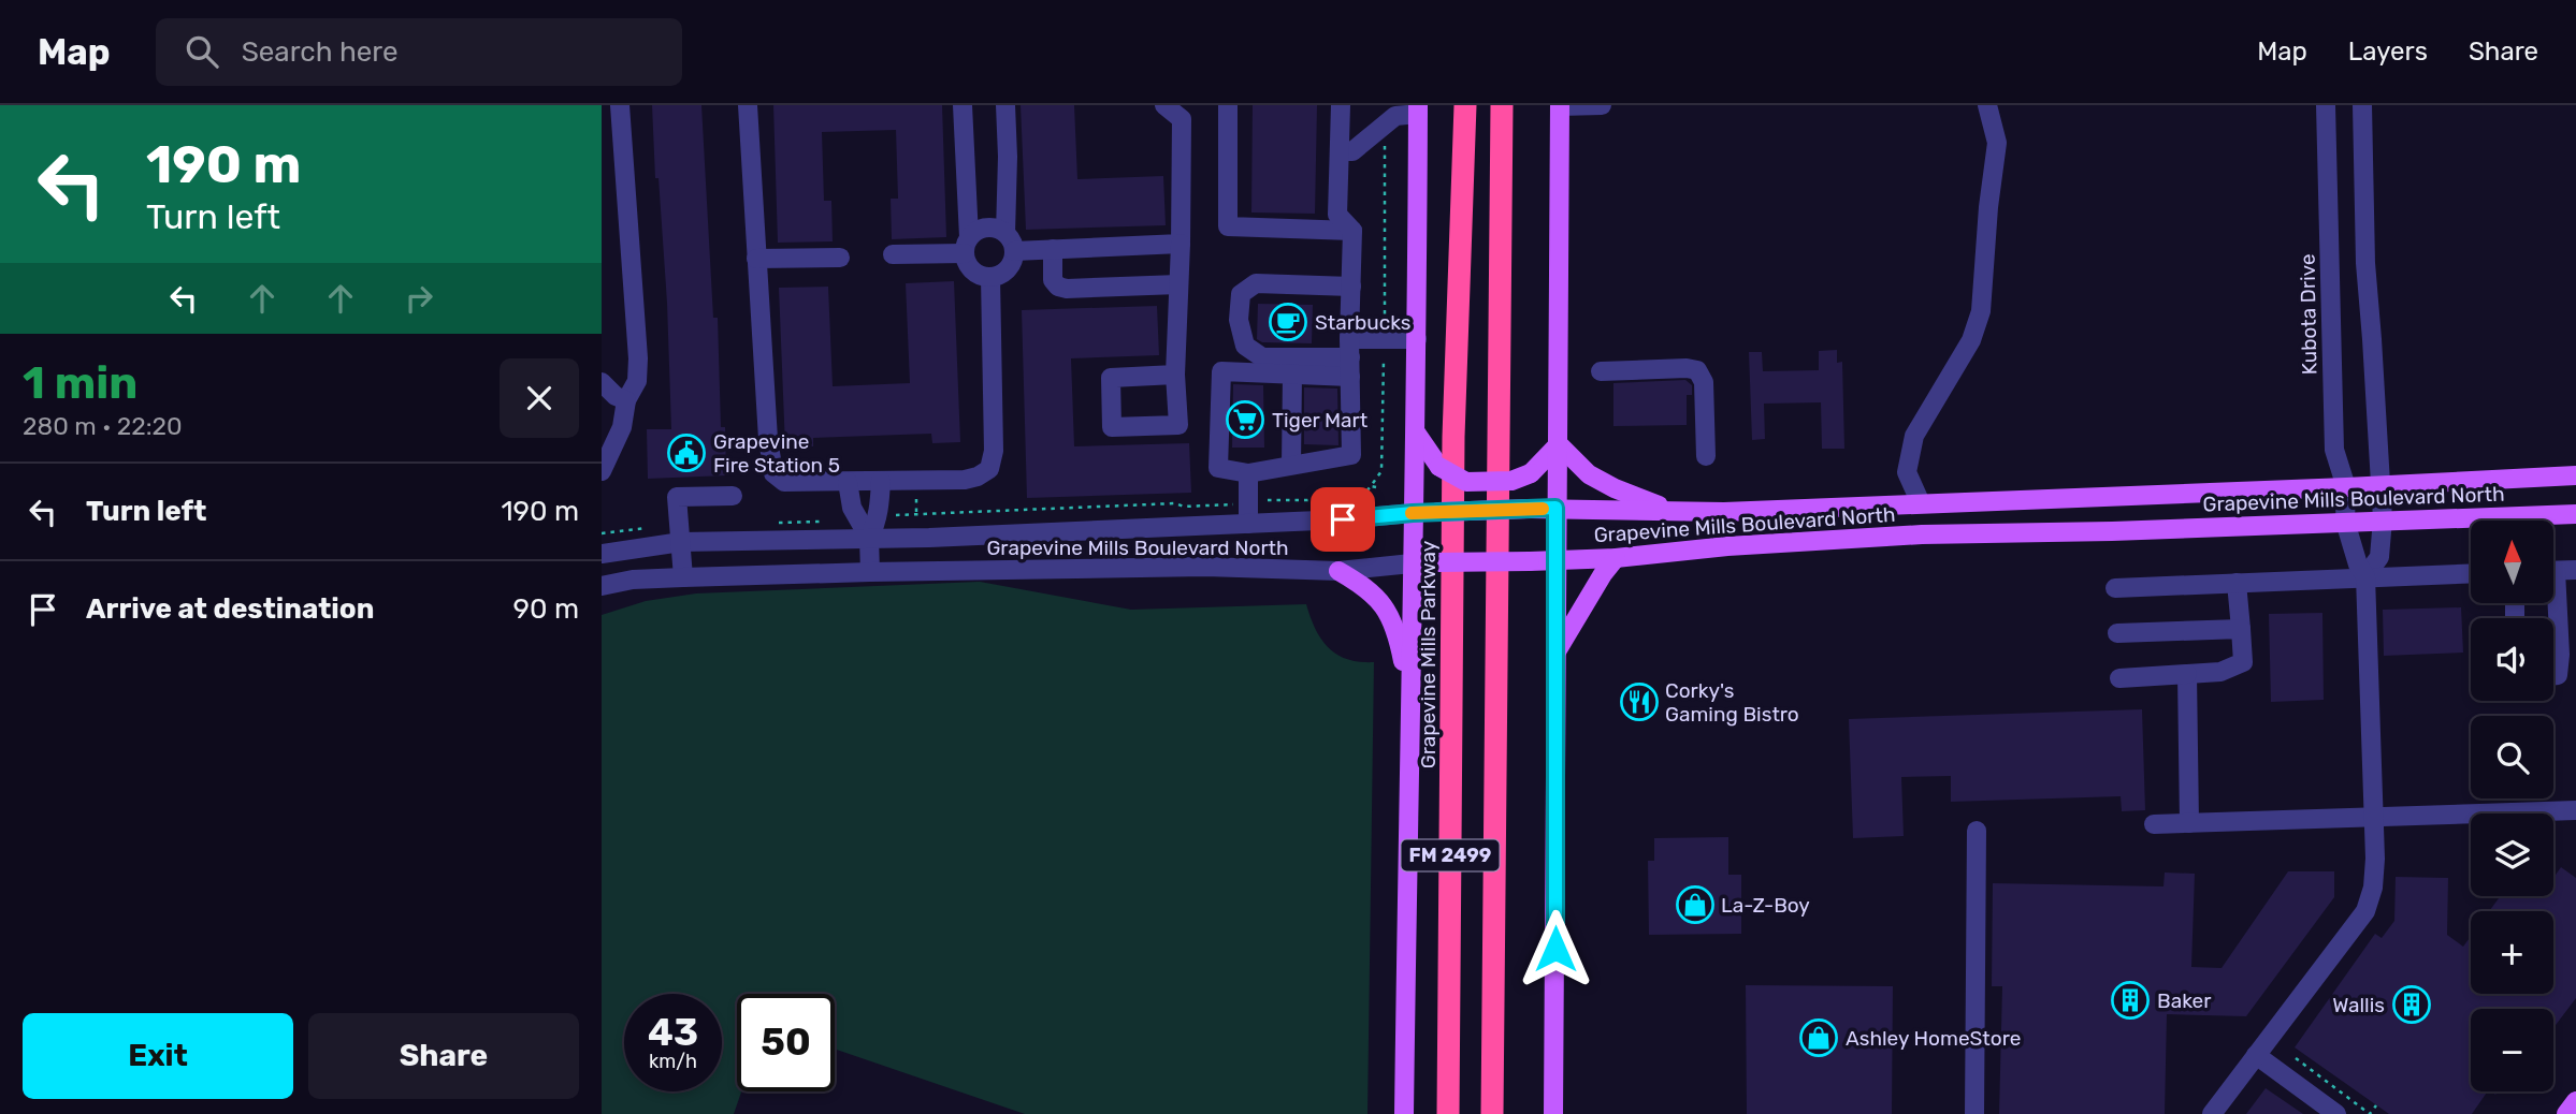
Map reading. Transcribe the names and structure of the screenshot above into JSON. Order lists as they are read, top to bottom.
{
  "streets": {
    "highway": ["Grapevine Mills Parkway", "FM 2499"],
    "main road": ["Grapevine Mills Boulevard North"],
    "street": ["Kubota Drive"]
  },
  "crossings": [
    ["Kubota Drive", "Grapevine Mills Boulevard North"],
    ["Grapevine Mills Boulevard North", "Grapevine Mills Parkway"]
  ],
  "places": {
    "cafe": ["Starbucks"],
    "supermarket": ["Tiger Mart"],
    "public building": ["Grapevine Fire Station 5"],
    "restaurant": ["Corky's Gaming Bistro"],
    "shop": ["La-Z-Boy", "Ashley HomeStore"],
    "building": ["Baker", "Wallis"]
  },
  "north": "top",
  "page": {
    "header": "Map",
    "search": "Search here",
    "nav": ["Map", "Layers", "Share"],
    "turn": ["190 m", "Turn left"],
    "heading": ["1 min", "280 m · 22:20"],
    "list": [
      {
        "name": "Turn left",
        "value": "190 m"
      },
      {
        "name": "Arrive at destination",
        "value": "90 m"
      }
    ],
    "map_buttons": ["+", "−"],
    "speed": "43 km/h",
    "limit": "50",
    "buttons": ["Exit", "Share"]
  }
}
